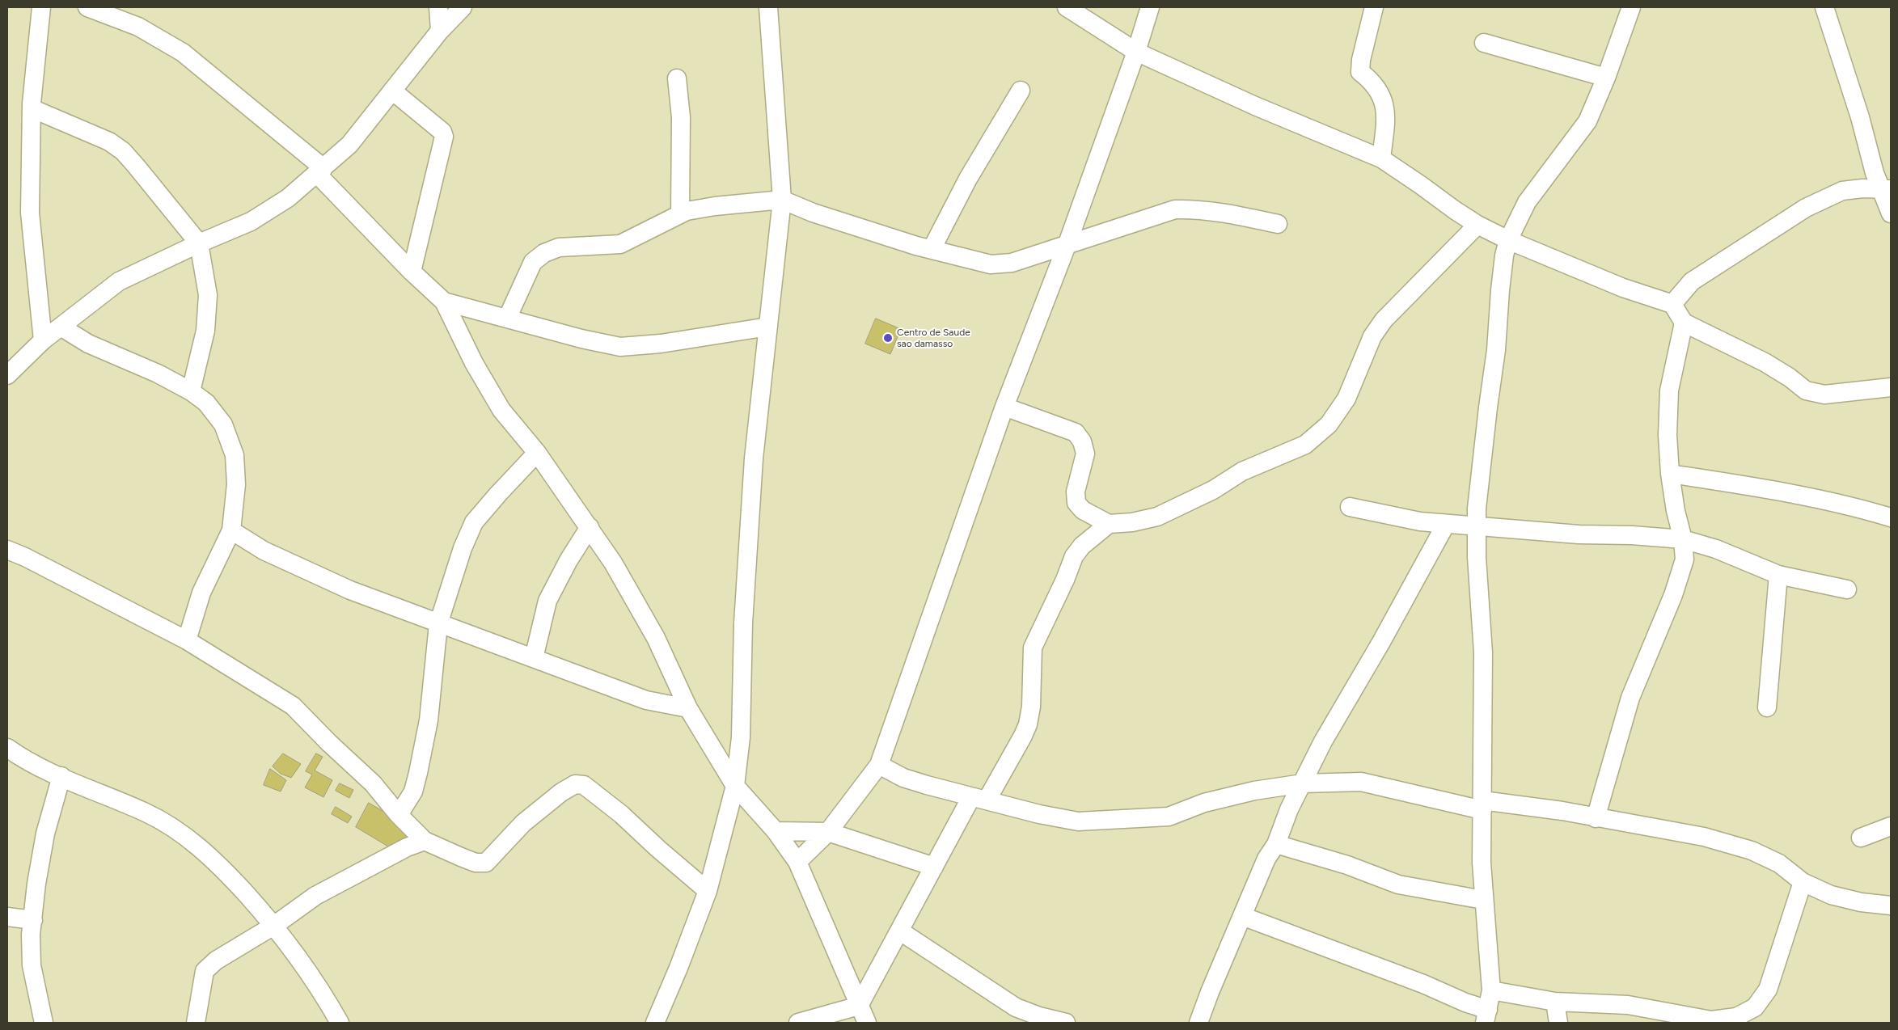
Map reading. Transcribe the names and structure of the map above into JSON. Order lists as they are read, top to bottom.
{
  "places": ["Centro de Saude sao damasso"]
}
